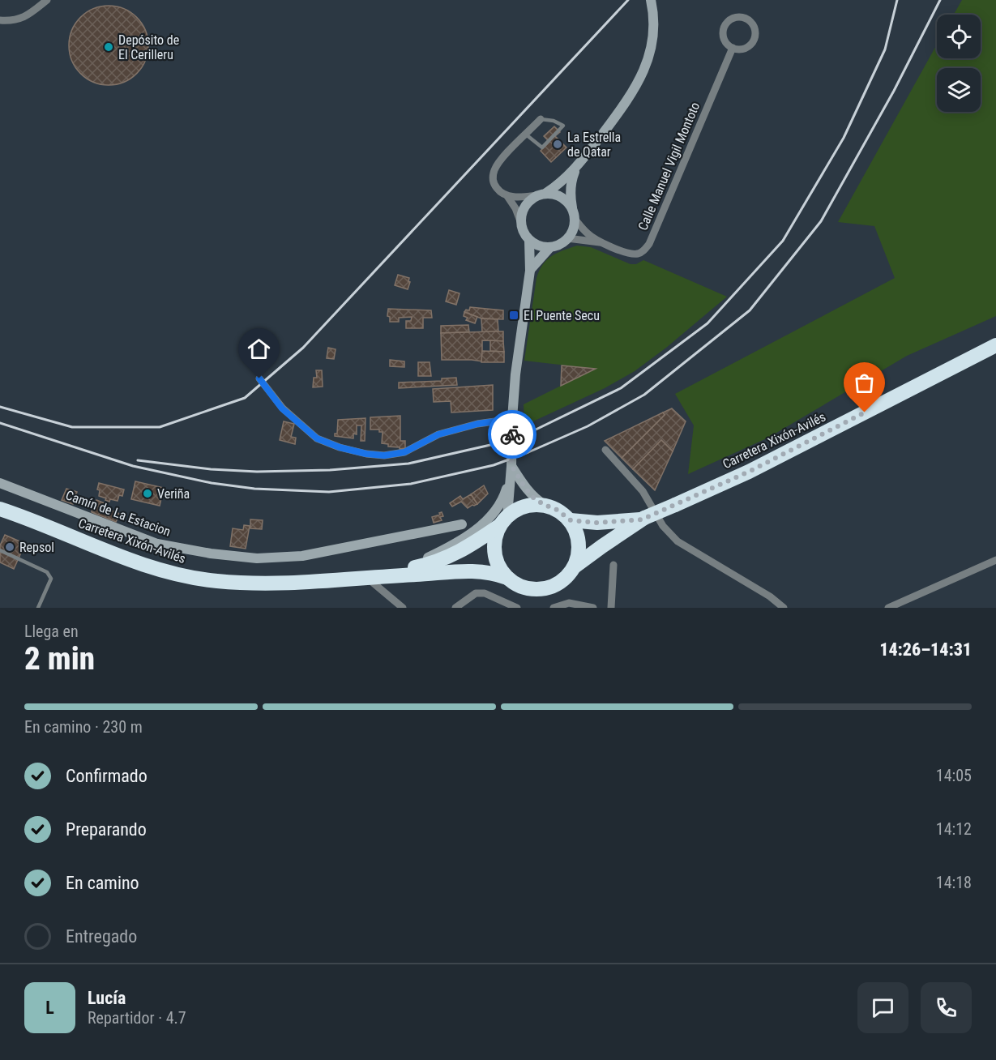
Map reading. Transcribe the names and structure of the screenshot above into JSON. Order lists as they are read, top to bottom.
{
  "streets": {
    "highway": ["Carretera Xixón-Avilés"],
    "street": ["Calle Manuel Vigil Montoto", "Camín de La Estacion"]
  },
  "places": {
    "other": [
      "Depósito de El Cerilleru",
      "La Estrella de Qatar",
      "Veriña",
      "Repsol"
    ],
    "transit": ["El Puente Secu"]
  },
  "page": {
    "heading": ["2 min", "Llega en", "14:26–14:31"],
    "panel": ["Lucía", "Repartidor · 4.7"],
    "bar": "En camino · 230 m",
    "list": [
      ["Confirmado", "14:05"],
      ["Preparando", "14:12"],
      ["En camino", "14:18"],
      "Entregado"
    ],
    "round": "L"
  }
}
